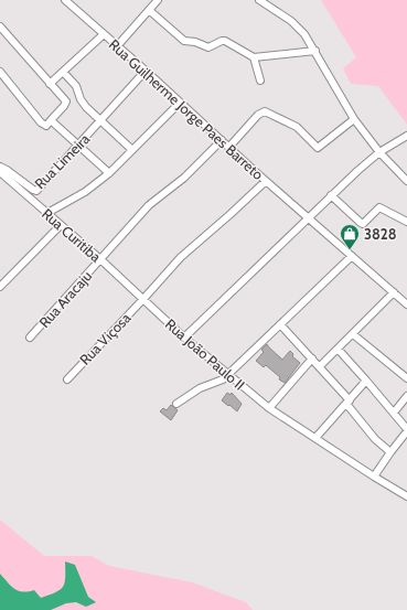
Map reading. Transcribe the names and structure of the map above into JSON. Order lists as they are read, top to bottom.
{
  "streets": {
    "street": [
      "Rua Guilherme Jorge Paes Barreto",
      "Rua Limeira",
      "Rua Curitiba",
      "Rua Aracaju",
      "Rua Viçosa",
      "Rua João Paulo II"
    ]
  },
  "crossings": [
    ["Rua Guilherme Jorge Paes Barreto", "Rua Limeira"],
    ["Rua Guilherme Jorge Paes Barreto", "Rua Aracaju"],
    ["Rua Guilherme Jorge Paes Barreto", "Rua Viçosa"],
    ["Rua Curitiba", "Rua Aracaju"],
    ["Rua Curitiba", "Rua Viçosa"],
    ["Rua Curitiba", "Rua João Paulo II"],
    ["Rua Viçosa", "Rua João Paulo II"]
  ],
  "places": {
    "shop": ["3828"]
  }
}
